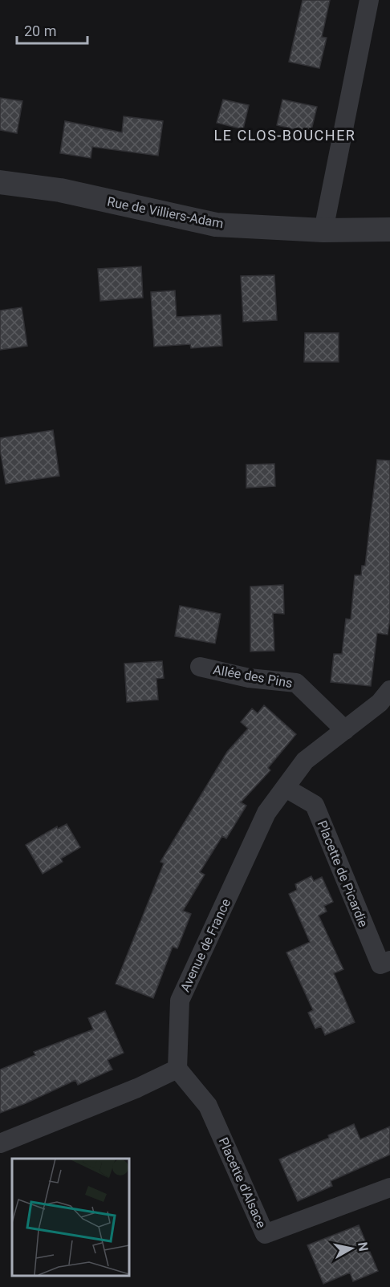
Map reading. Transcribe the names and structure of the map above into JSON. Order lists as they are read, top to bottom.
{
  "streets": {
    "street": [
      "Rue de Villiers-Adam",
      "Allée des Pins",
      "Placette de Picardie",
      "Avenue de France",
      "Placette d'Alsace"
    ]
  },
  "crossings": [
    ["Allée des Pins", "Avenue de France"],
    ["Placette de Picardie", "Avenue de France"],
    ["Avenue de France", "Placette d'Alsace"]
  ],
  "districts": ["LE CLOS-BOUCHER"],
  "scale_bar": "20 m",
  "north": "right"
}
